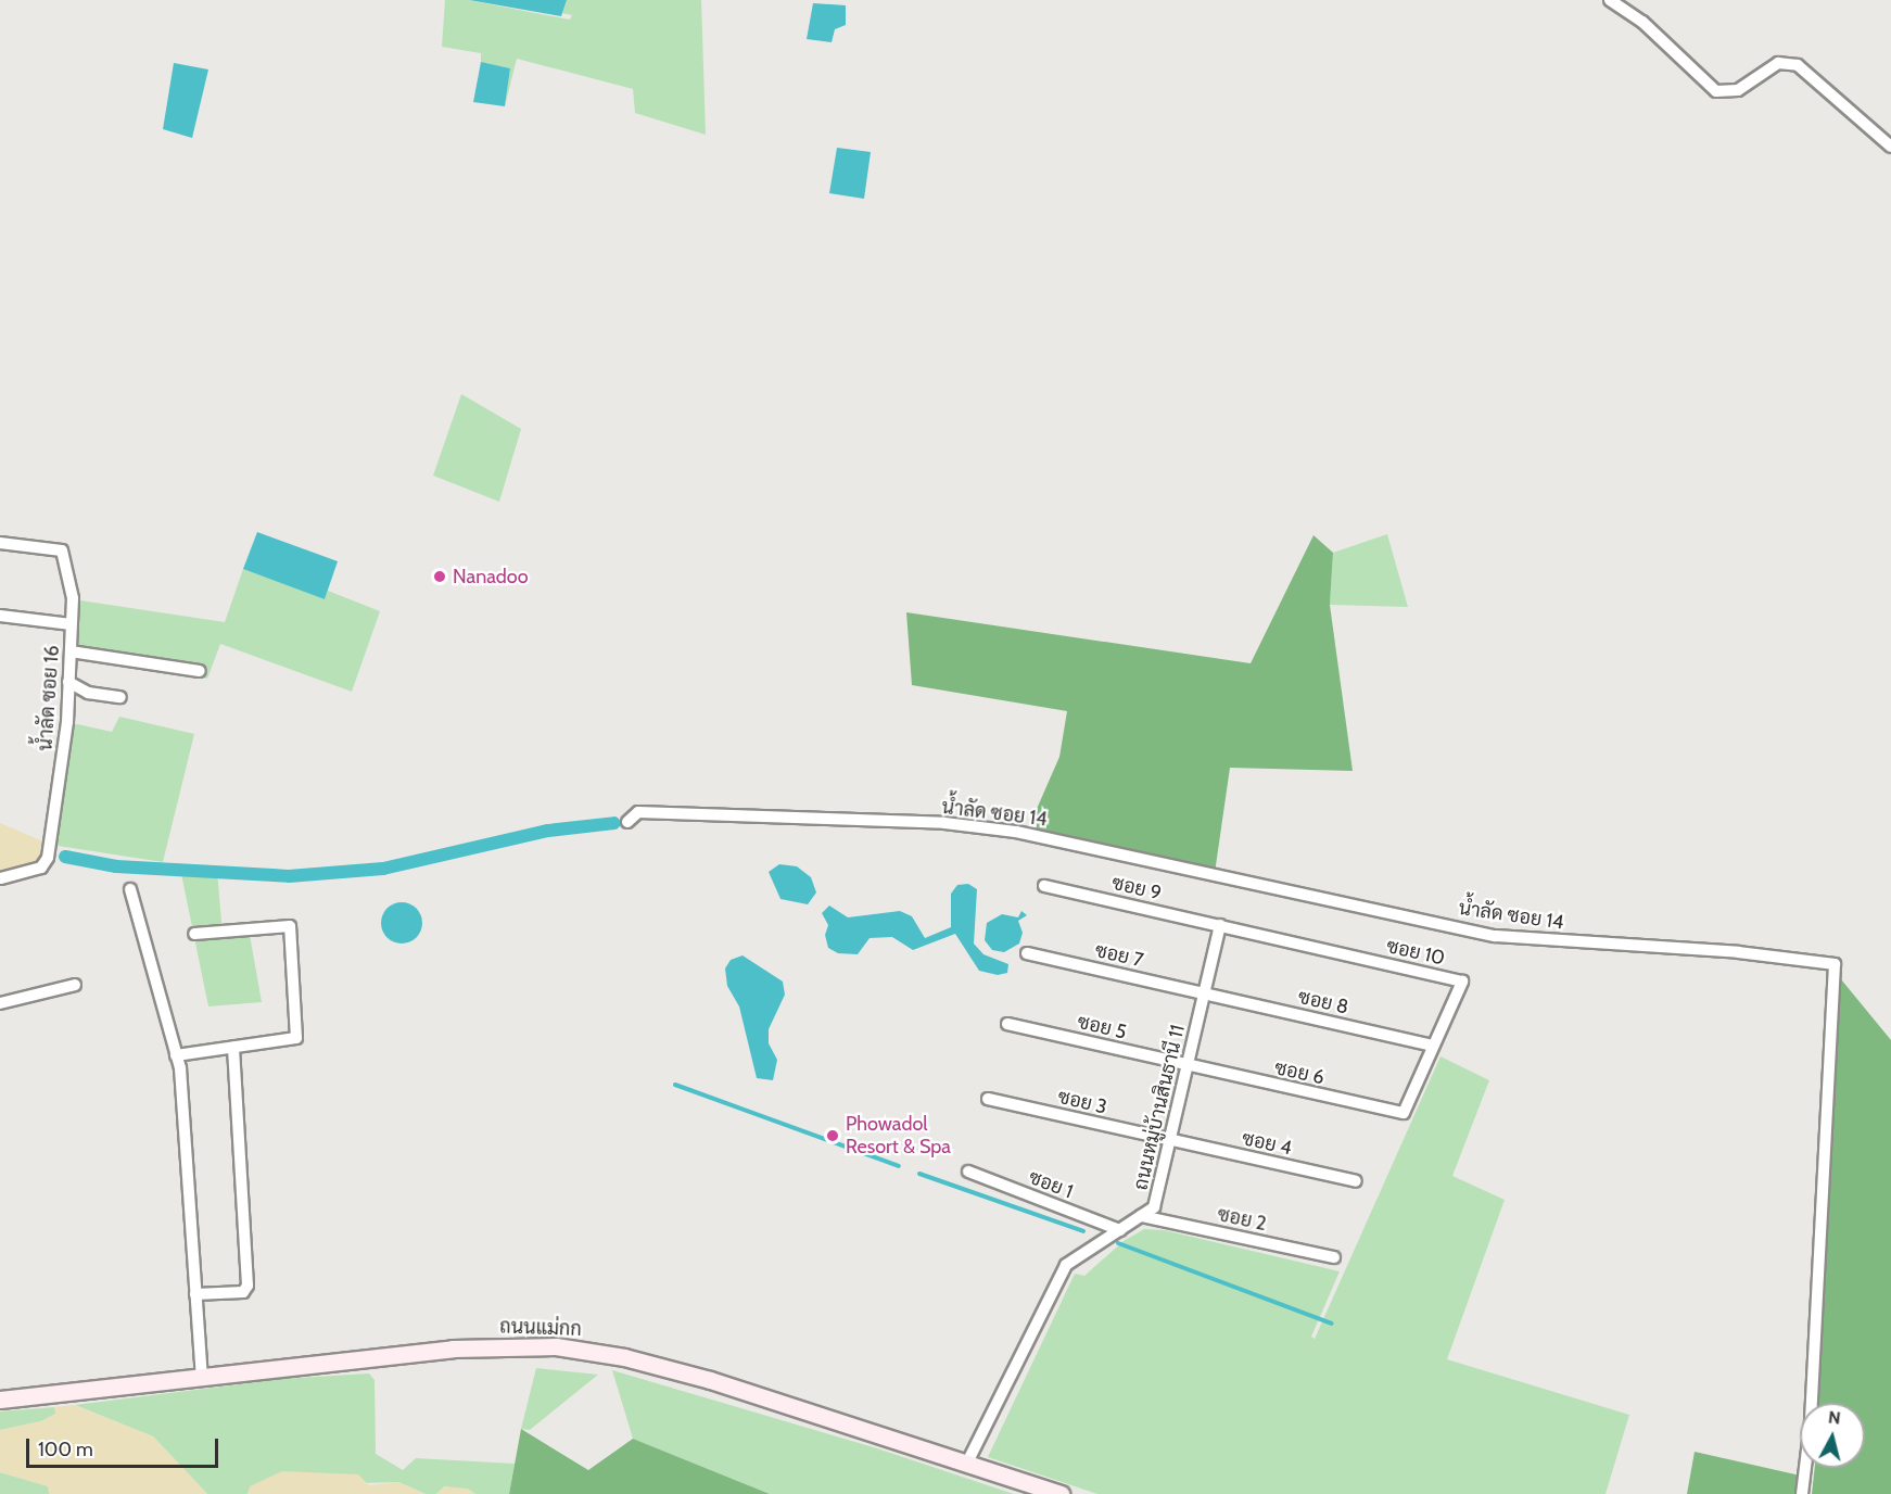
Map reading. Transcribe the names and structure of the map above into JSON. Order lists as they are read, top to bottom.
{
  "streets": {
    "street": [
      "น้ำลัด ซอย 16",
      "น้ำลัด ซอย 14",
      "ซอย 9",
      "ซอย 10",
      "ซอย 7",
      "ซอย 8",
      "ซอย 5",
      "ซอย 6",
      "ซอย 3",
      "ถนนหมู่บ้านสินธานี 11",
      "ซอย 4",
      "ซอย 1",
      "ซอย 2",
      "ถนนแม่กก"
    ]
  },
  "crossings": [
    ["ซอย 9", "ซอย 10"],
    ["ซอย 9", "ถนนหมู่บ้านสินธานี 11"],
    ["ซอย 10", "ซอย 8"],
    ["ซอย 10", "ซอย 6"],
    ["ซอย 10", "ถนนหมู่บ้านสินธานี 11"],
    ["ซอย 7", "ซอย 8"],
    ["ซอย 7", "ถนนหมู่บ้านสินธานี 11"],
    ["ซอย 8", "ถนนหมู่บ้านสินธานี 11"],
    ["ซอย 5", "ซอย 6"],
    ["ซอย 5", "ถนนหมู่บ้านสินธานี 11"],
    ["ซอย 6", "ถนนหมู่บ้านสินธานี 11"],
    ["ซอย 3", "ถนนหมู่บ้านสินธานี 11"],
    ["ซอย 3", "ซอย 4"],
    ["ถนนหมู่บ้านสินธานี 11", "ซอย 4"],
    ["ถนนหมู่บ้านสินธานี 11", "ซอย 1"],
    ["ถนนหมู่บ้านสินธานี 11", "ซอย 2"],
    ["ถนนหมู่บ้านสินธานี 11", "ถนนแม่กก"]
  ],
  "places": ["Nanadoo", "Phowadol Resort & Spa"],
  "scale_bar": "100 m",
  "north": "top"
}
